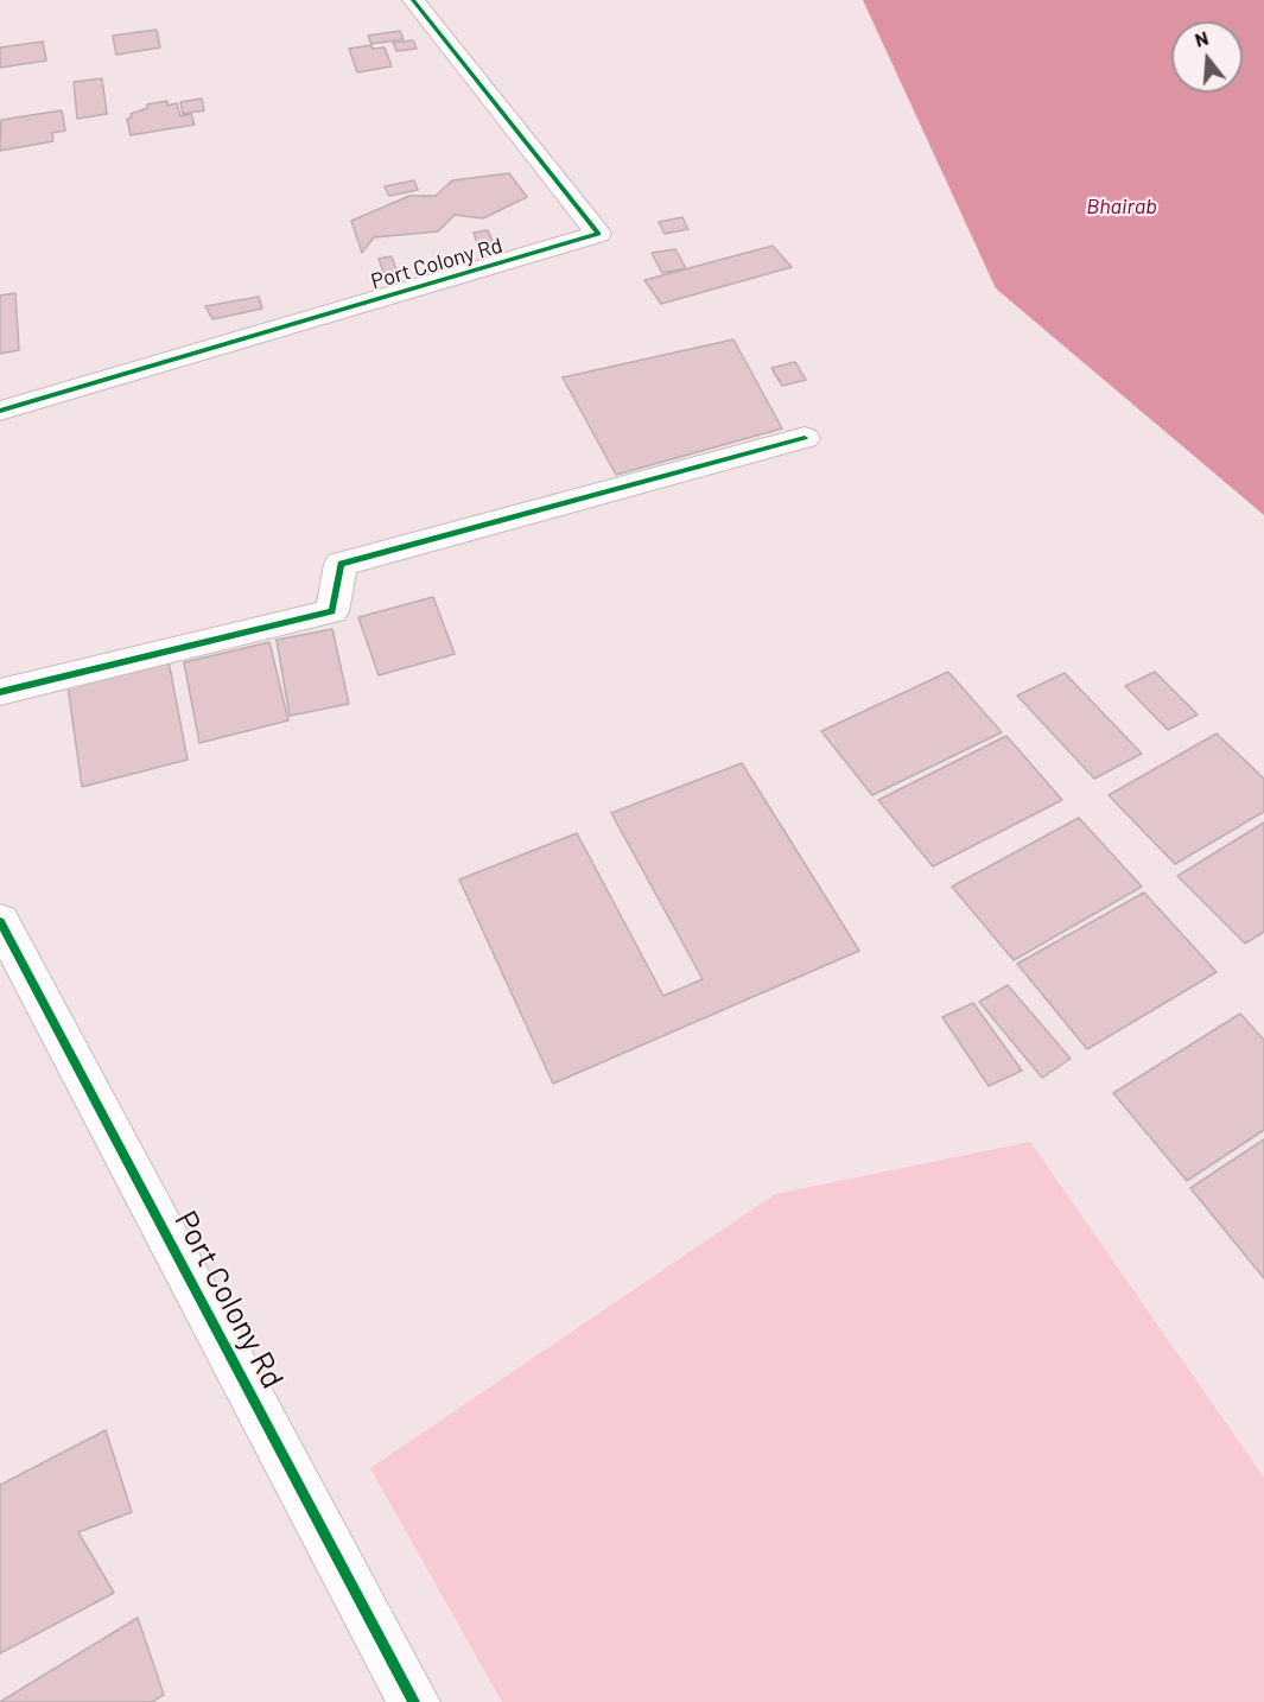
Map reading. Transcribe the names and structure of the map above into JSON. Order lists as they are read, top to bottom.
{
  "streets": {
    "street": ["Port Colony Rd"]
  },
  "water": ["Bhairab"],
  "north": "top"
}
